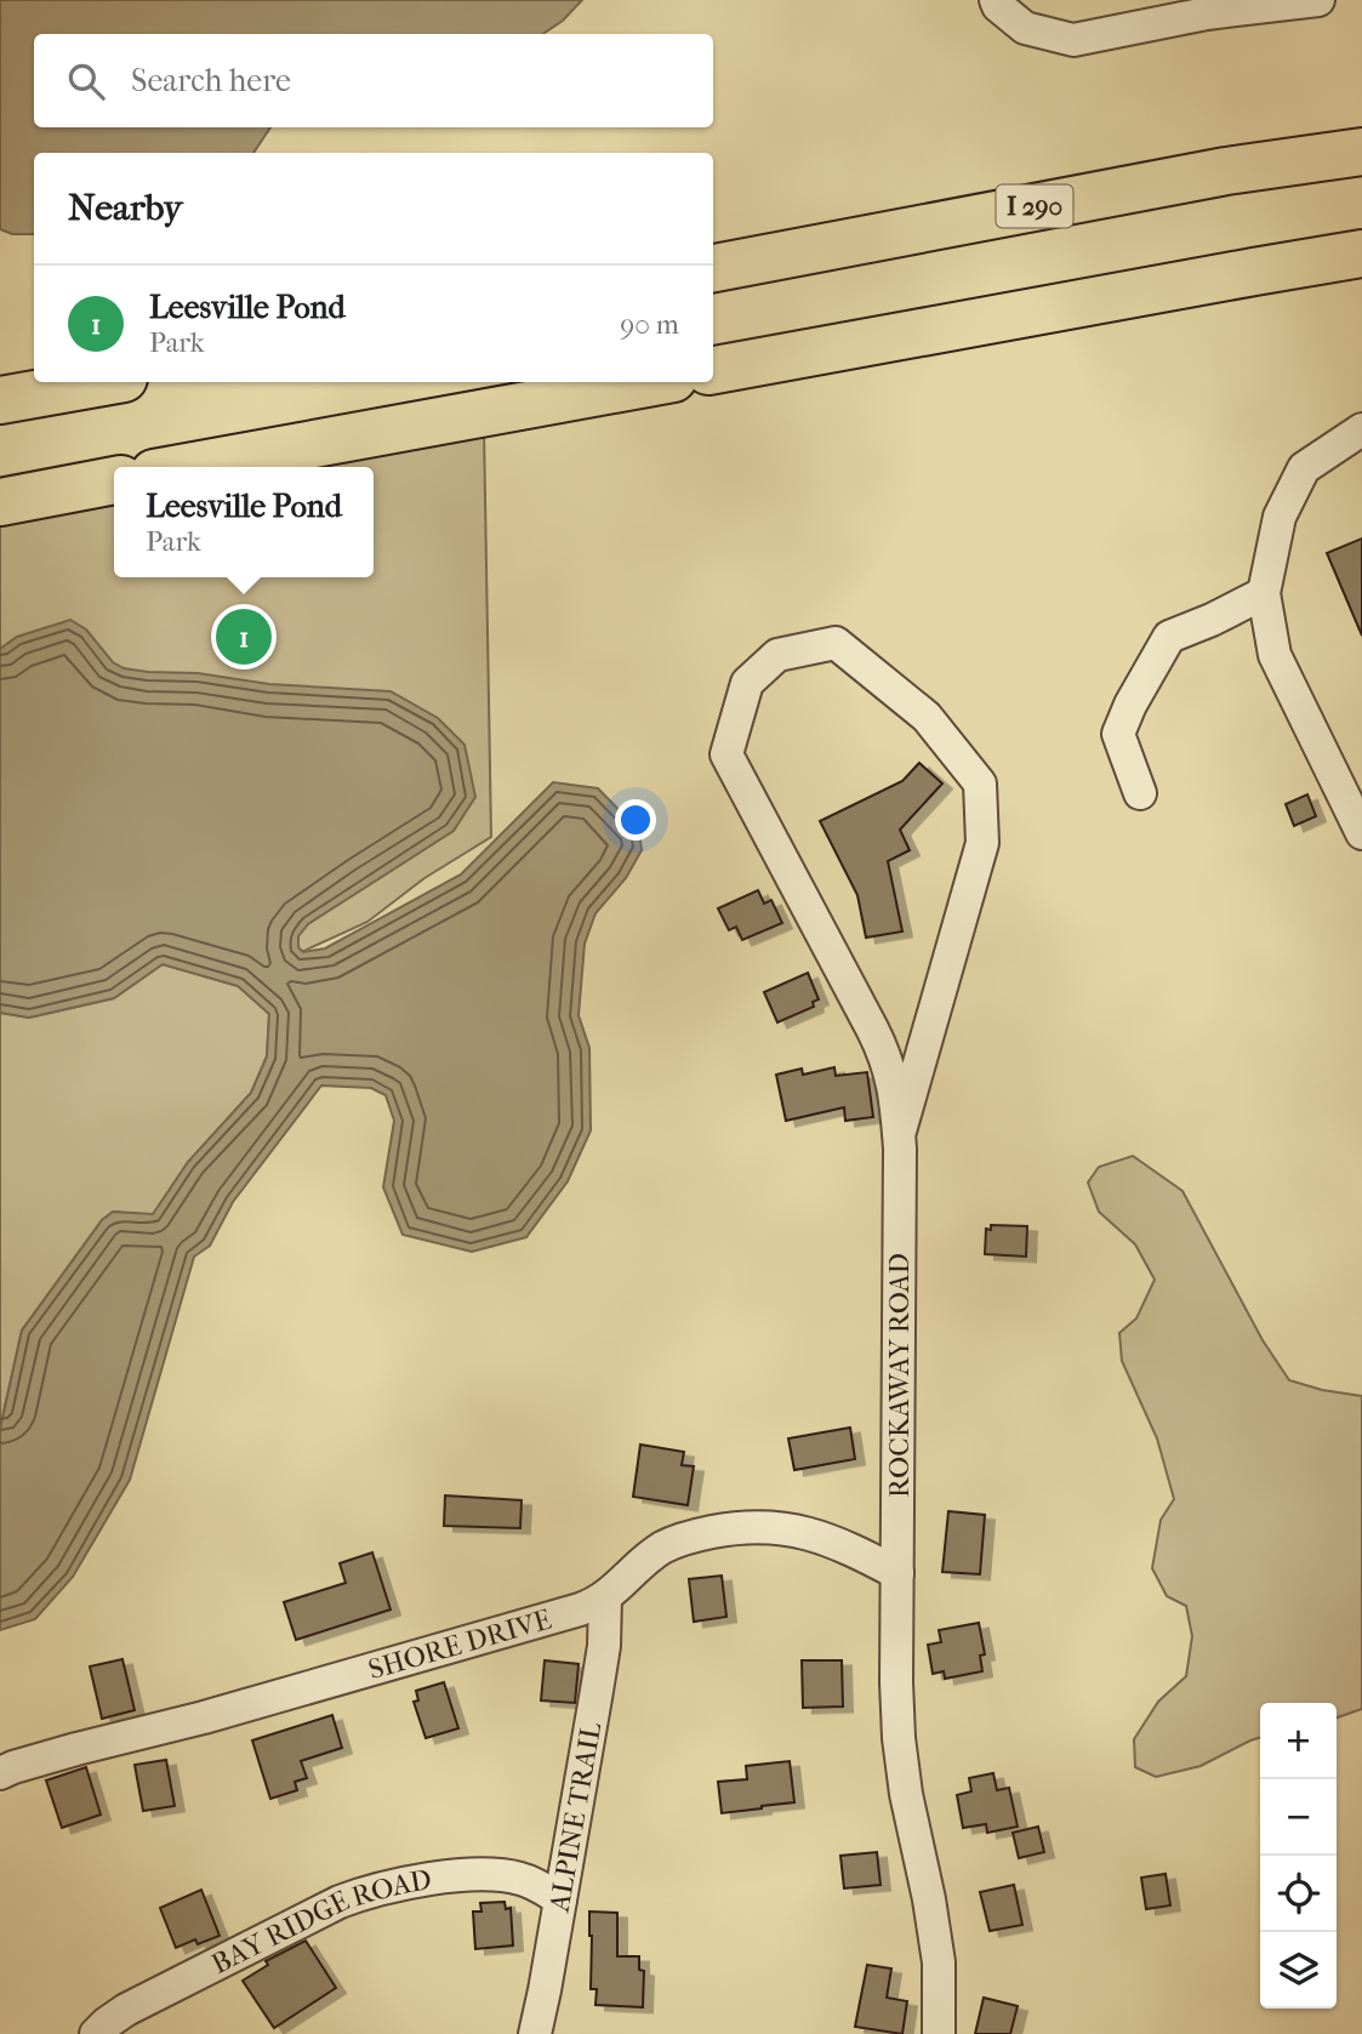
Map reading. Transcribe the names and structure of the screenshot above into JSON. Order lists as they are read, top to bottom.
{
  "streets": {
    "highway": ["I 290"],
    "street": [
      "ROCKAWAY ROAD",
      "SHORE DRIVE",
      "ALPINE TRAIL",
      "BAY RIDGE ROAD"
    ]
  },
  "crossings": [
    ["ROCKAWAY ROAD", "SHORE DRIVE"],
    ["SHORE DRIVE", "ALPINE TRAIL"],
    ["ALPINE TRAIL", "BAY RIDGE ROAD"]
  ],
  "page": {
    "search": "Search here",
    "heading": "Nearby",
    "list": [
      {
        "mark": "1",
        "name": "Leesville Pond",
        "note": "Park",
        "value": "90 m"
      }
    ],
    "popup": ["Leesville Pond", "Park"],
    "pins": "1",
    "map_buttons": ["+", "−"]
  }
}
